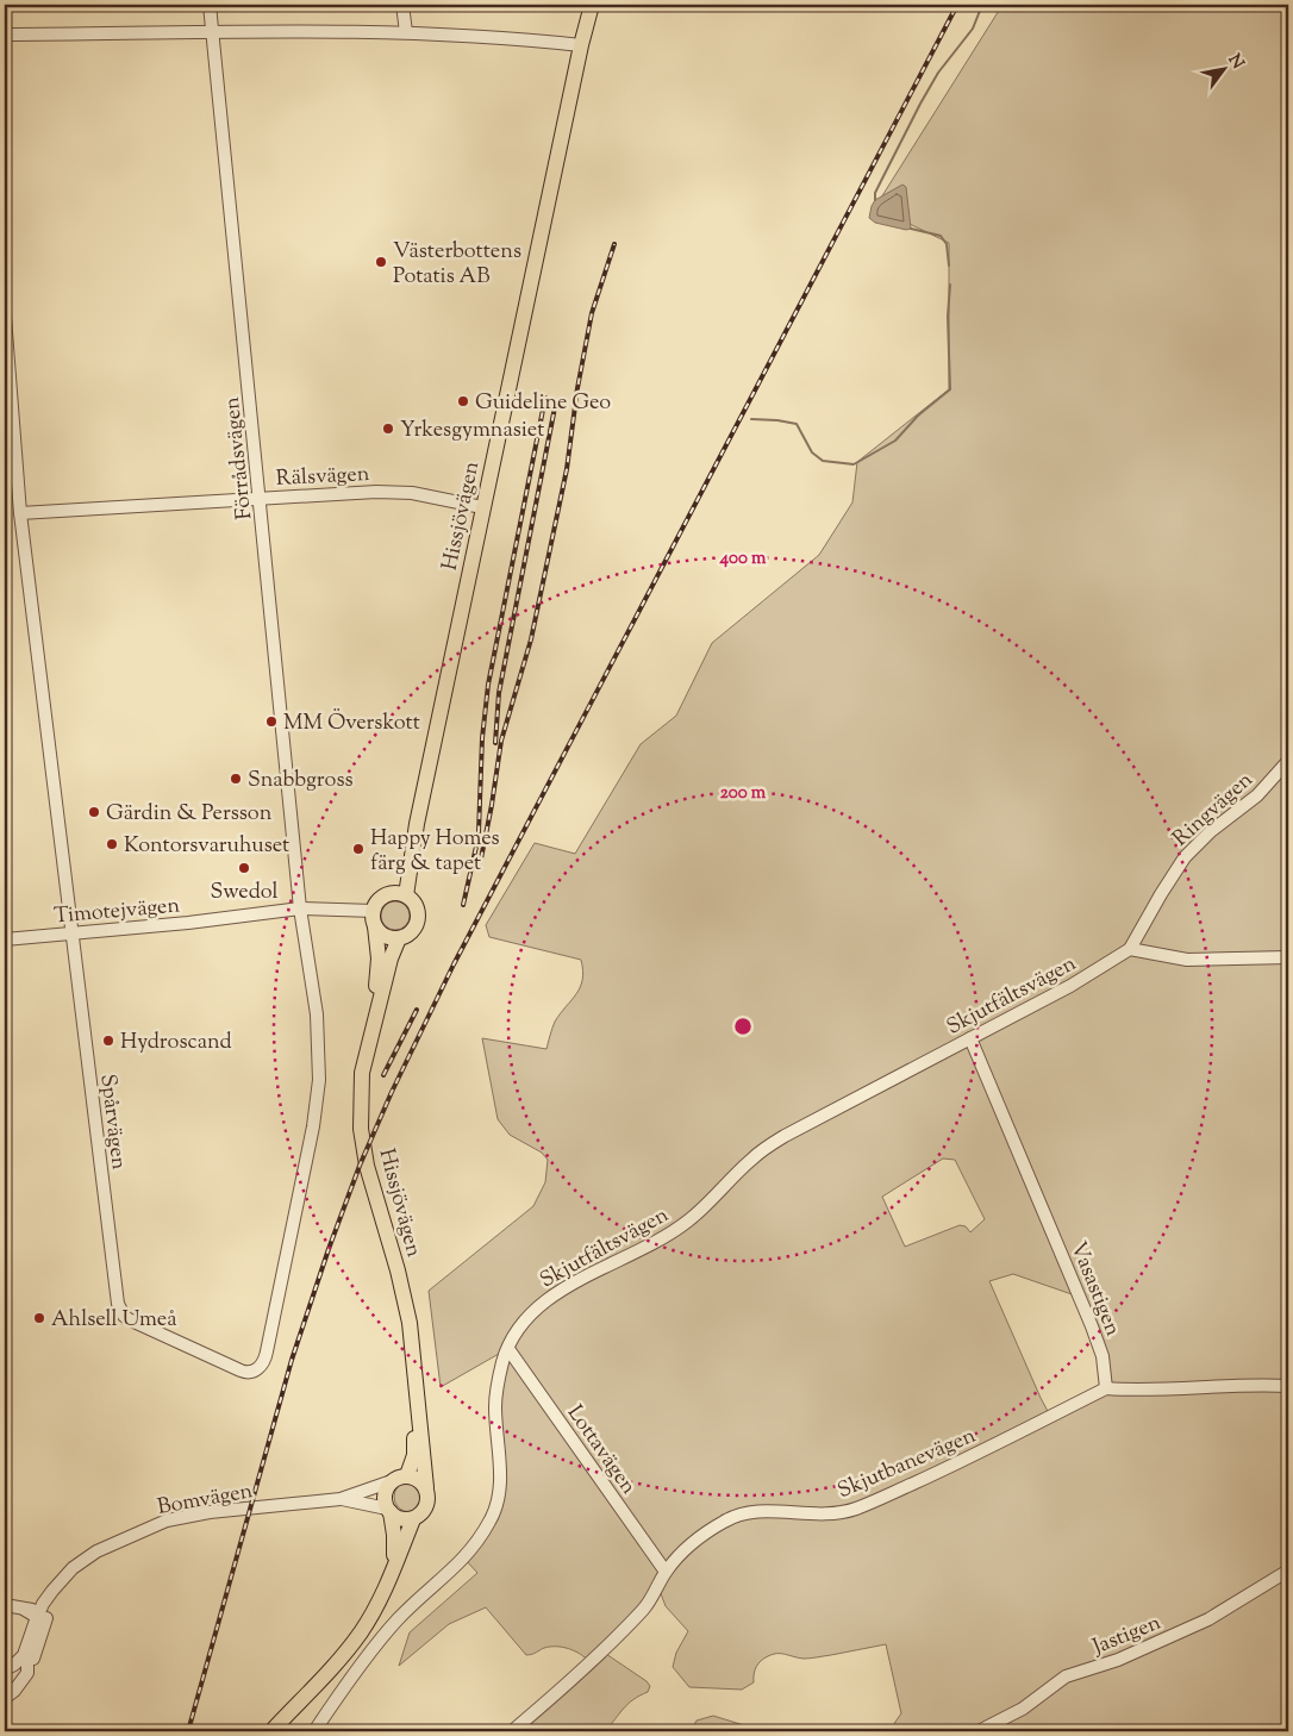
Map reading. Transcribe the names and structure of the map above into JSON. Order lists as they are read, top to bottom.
{
  "streets": {
    "main road": ["Hissjövägen"],
    "street": [
      "Förrådsvägen",
      "Rälsvägen",
      "Ringvägen",
      "Timotejvägen",
      "Skjutfältsvägen",
      "Spårvägen",
      "Vasastigen",
      "Lottavägen",
      "Skjutbanevägen",
      "Bomvägen",
      "Jastigen"
    ]
  },
  "crossings": [
    ["Förrådsvägen", "Rälsvägen"],
    ["Förrådsvägen", "Timotejvägen"],
    ["Förrådsvägen", "Spårvägen"],
    ["Rälsvägen", "Hissjövägen"],
    ["Rälsvägen", "Spårvägen"],
    ["Hissjövägen", "Timotejvägen"],
    ["Hissjövägen", "Bomvägen"],
    ["Ringvägen", "Skjutfältsvägen"],
    ["Timotejvägen", "Spårvägen"],
    ["Skjutfältsvägen", "Vasastigen"],
    ["Skjutfältsvägen", "Lottavägen"],
    ["Vasastigen", "Skjutbanevägen"],
    ["Lottavägen", "Skjutbanevägen"]
  ],
  "places": [
    "Västerbottens Potatis AB",
    "Guideline Geo",
    "Yrkesgymnasiet",
    "MM Överskott",
    "Snabbgross",
    "Gärdin & Persson",
    "Kontorsvaruhuset",
    "Happy Homes färg & tapet",
    "Swedol",
    "Hydroscand",
    "Ahlsell Umeå"
  ],
  "north": "top right",
  "rings": ["400 m", "200 m"]
}
